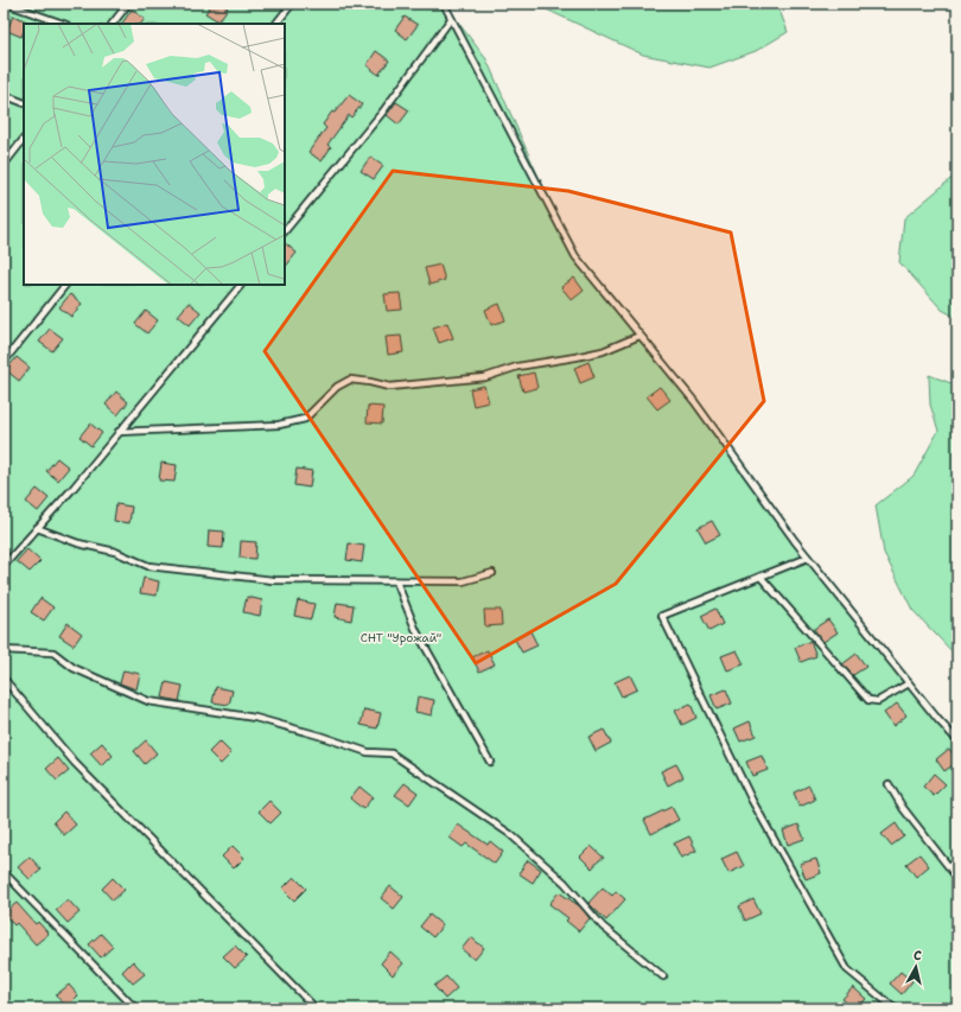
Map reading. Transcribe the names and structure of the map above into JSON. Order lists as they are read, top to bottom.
{
  "parks": ["СНТ \"Урожай\""],
  "north": "top"
}
